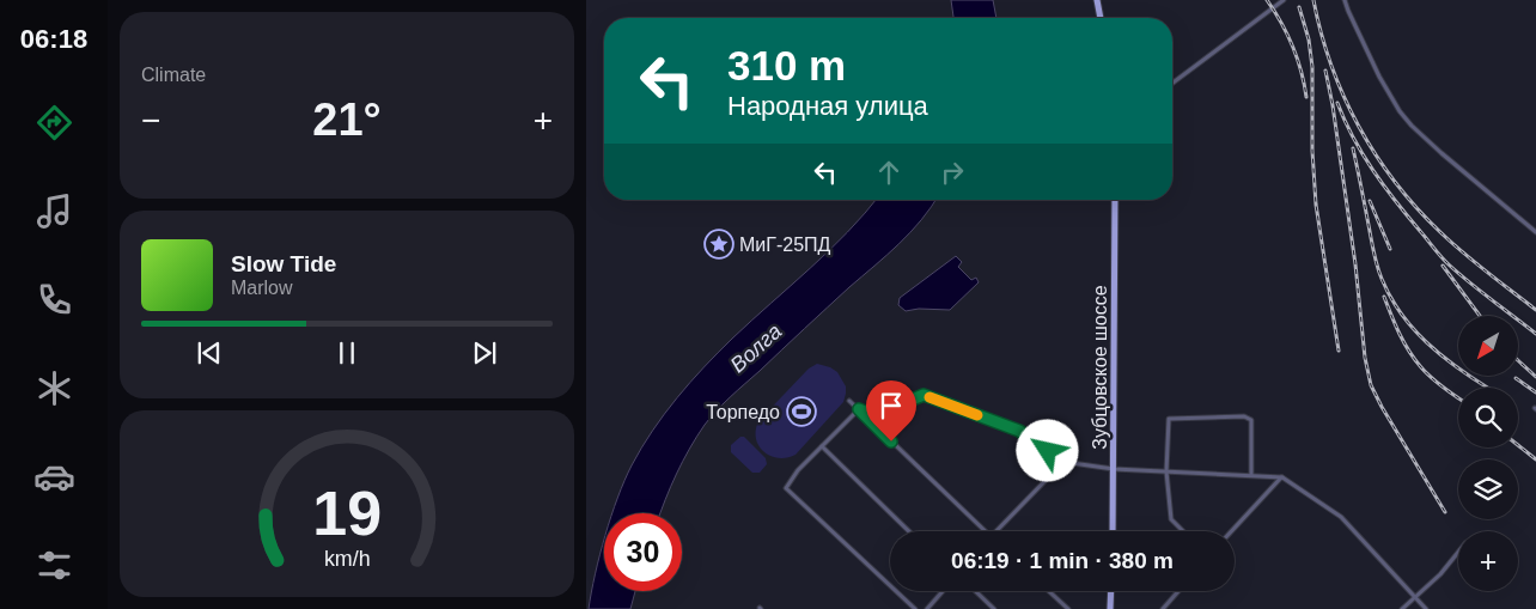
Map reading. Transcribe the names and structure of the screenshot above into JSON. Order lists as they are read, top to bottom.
{
  "streets": {
    "main road": ["Зубцовское шоссе"]
  },
  "water": ["Волга"],
  "places": {
    "place": ["МиГ-25ПД"],
    "sports": ["Торпедо"]
  },
  "north": "bottom left",
  "page": {
    "tabs": "06:18",
    "tile": "Climate",
    "turn": ["310 m", "Народная улица"],
    "heat": ["−", "21°", "+"],
    "song": ["Slow Tide", "Marlow"],
    "map_buttons": "+",
    "limit": "30",
    "trip": "06:19 · 1 min · 380 m",
    "gauge": ["19", "km/h"]
  }
}
